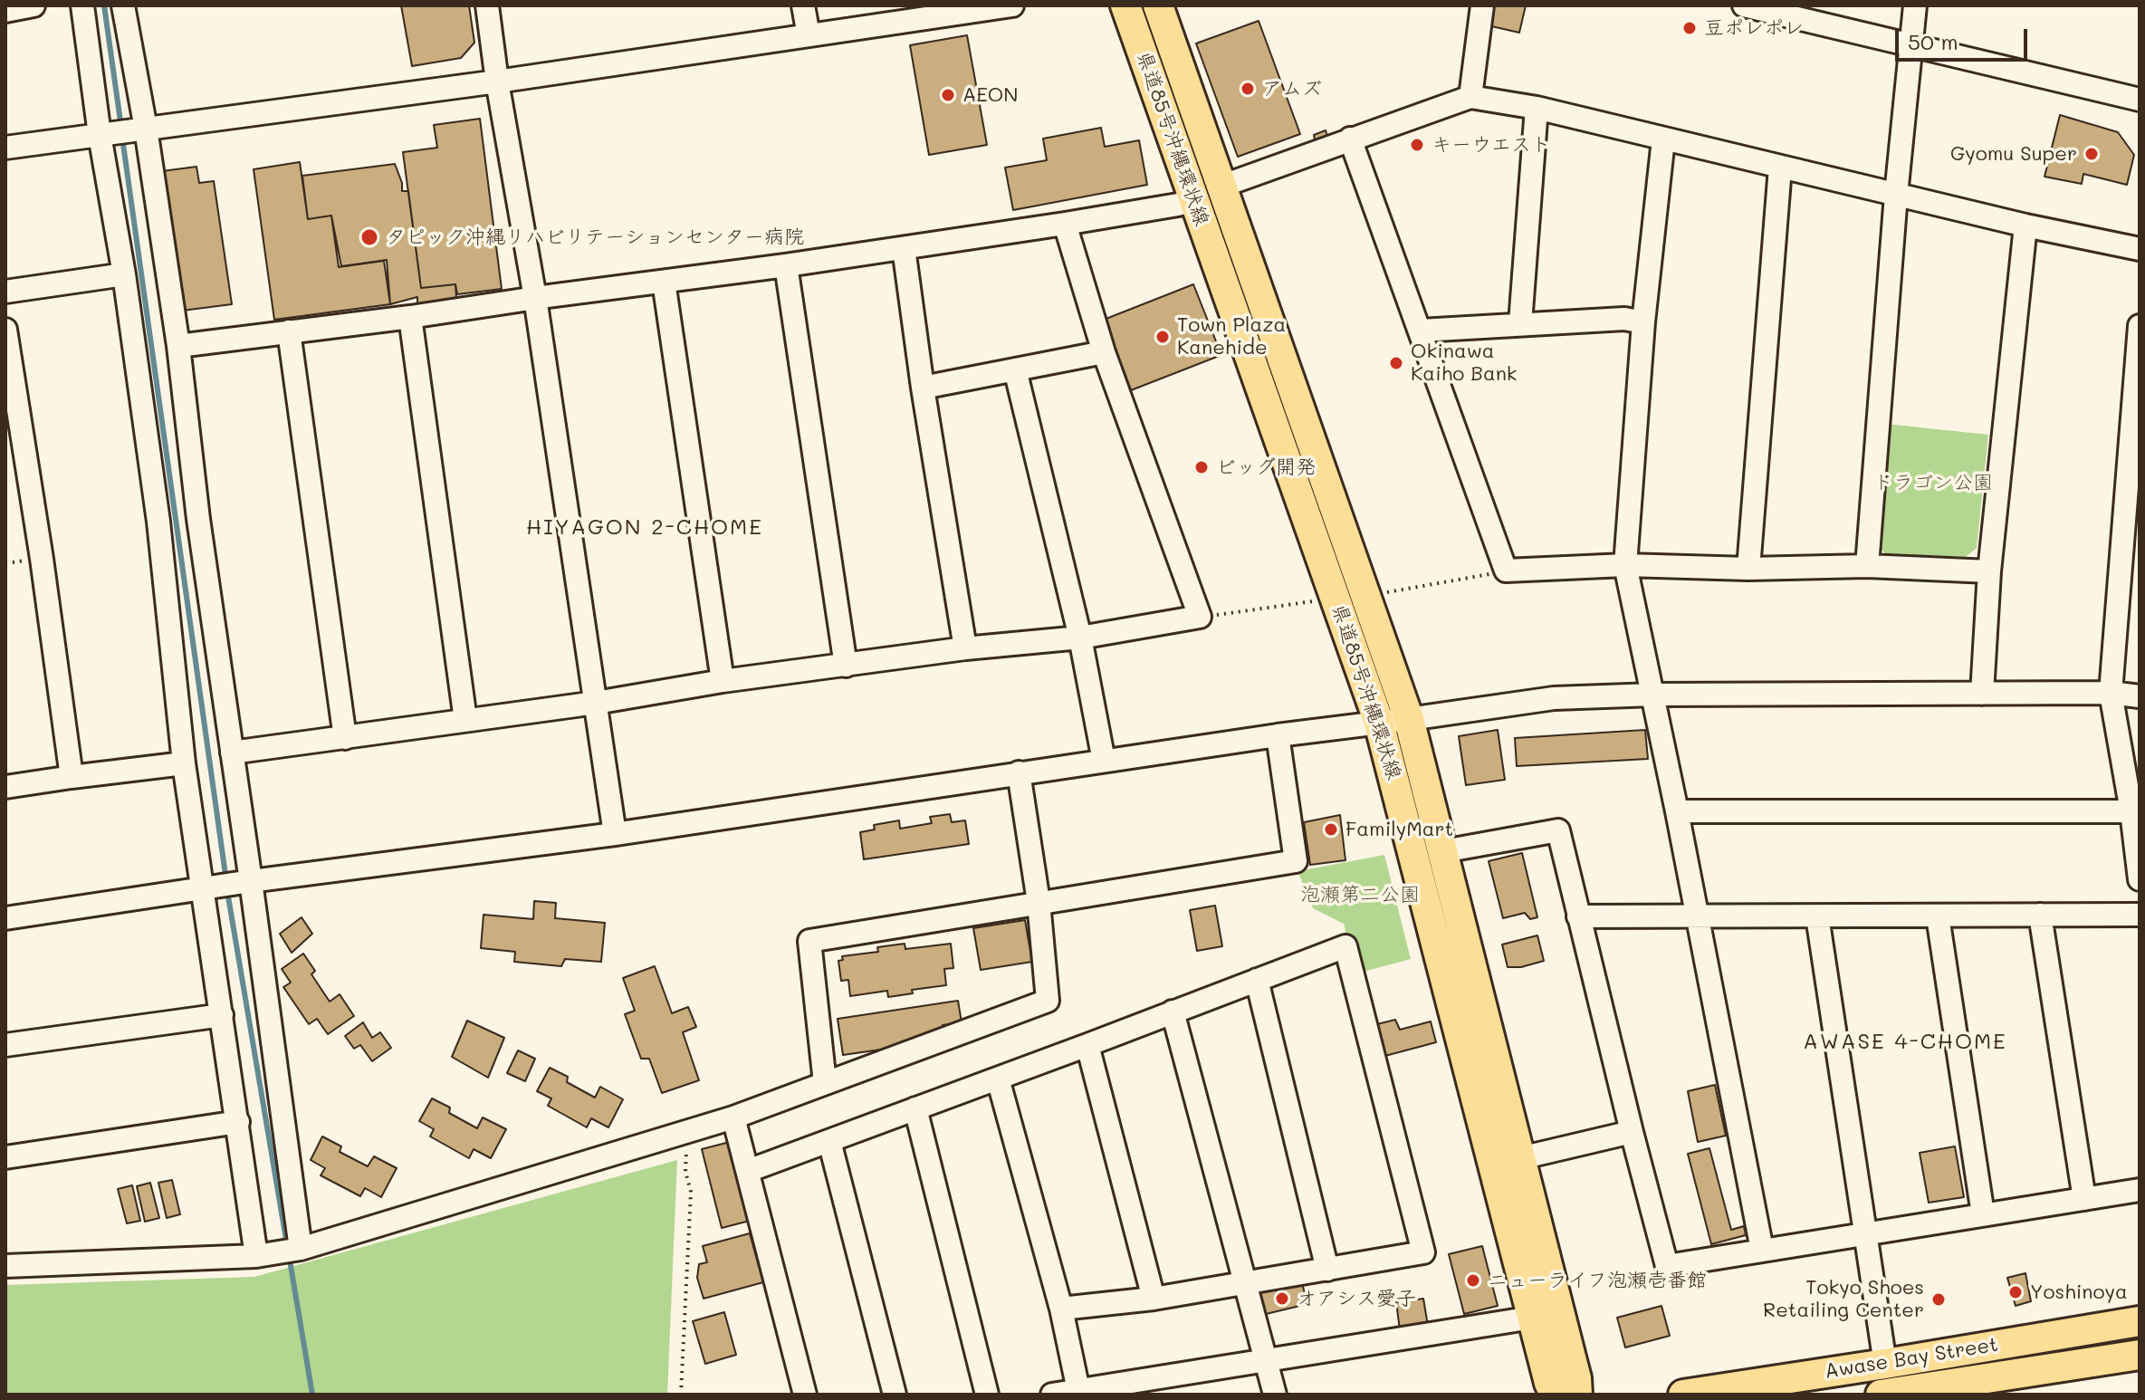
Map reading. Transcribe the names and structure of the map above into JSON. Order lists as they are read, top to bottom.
{
  "streets": {
    "main road": ["県道85号沖縄環状線", "Awase Bay Street"]
  },
  "districts": ["HIYAGON 2-CHOME", "AWASE 4-CHOME"],
  "parks": ["ドラゴン公園", "泡瀬第二公園"],
  "places": [
    "豆ポレポレ",
    "アムズ",
    "AEON",
    "キーウエスト",
    "Gyomu Super",
    "タピック沖縄リハビリテーションセンター病院",
    "Town Plaza Kanehide",
    "Okinawa Kaiho Bank",
    "ビッグ開発",
    "FamilyMart",
    "ニューライフ泡瀬壱番館",
    "Yoshinoya",
    "オアシス愛子",
    "Tokyo Shoes Retailing Center"
  ],
  "scale_bar": "50 m"
}
